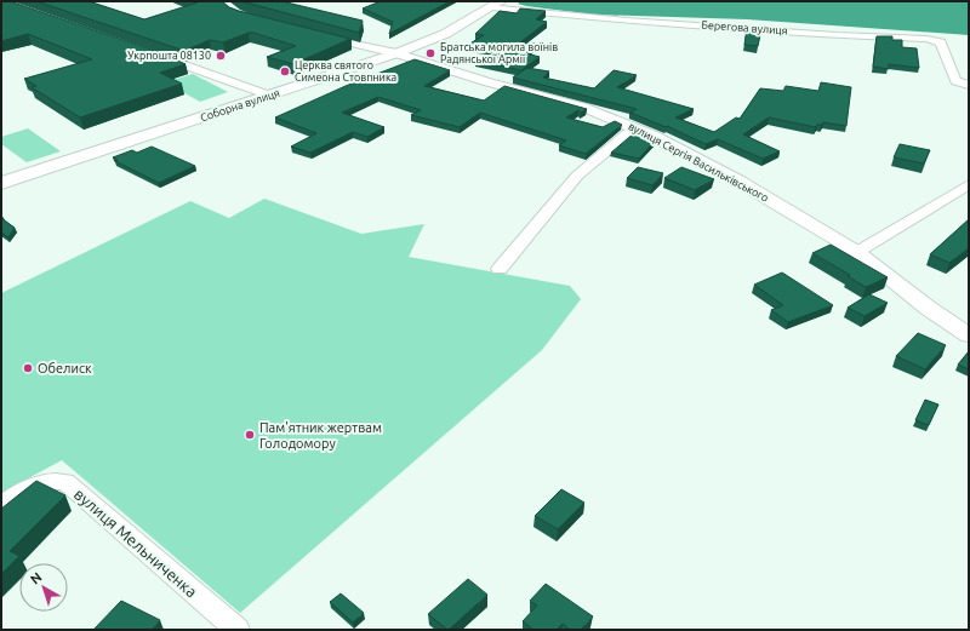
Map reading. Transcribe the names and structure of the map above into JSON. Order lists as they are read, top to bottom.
{
  "streets": {
    "main road": ["Соборна вулиця"],
    "street": ["Берегова вулиця", "вулиця Сергія Васильківського", "вулиця Мельниченка"]
  },
  "crossings": [
    ["Берегова вулиця", "Соборна вулиця"],
    ["Соборна вулиця", "вулиця Сергія Васильківського"]
  ],
  "places": [
    "Братська могила воїнів Радянської Армії",
    "Укрпошта 08130",
    "Церква святого Симеона Стовпника",
    "Обелиск",
    "Пам'ятник жертвам Голодомору"
  ],
  "north": "top left"
}
